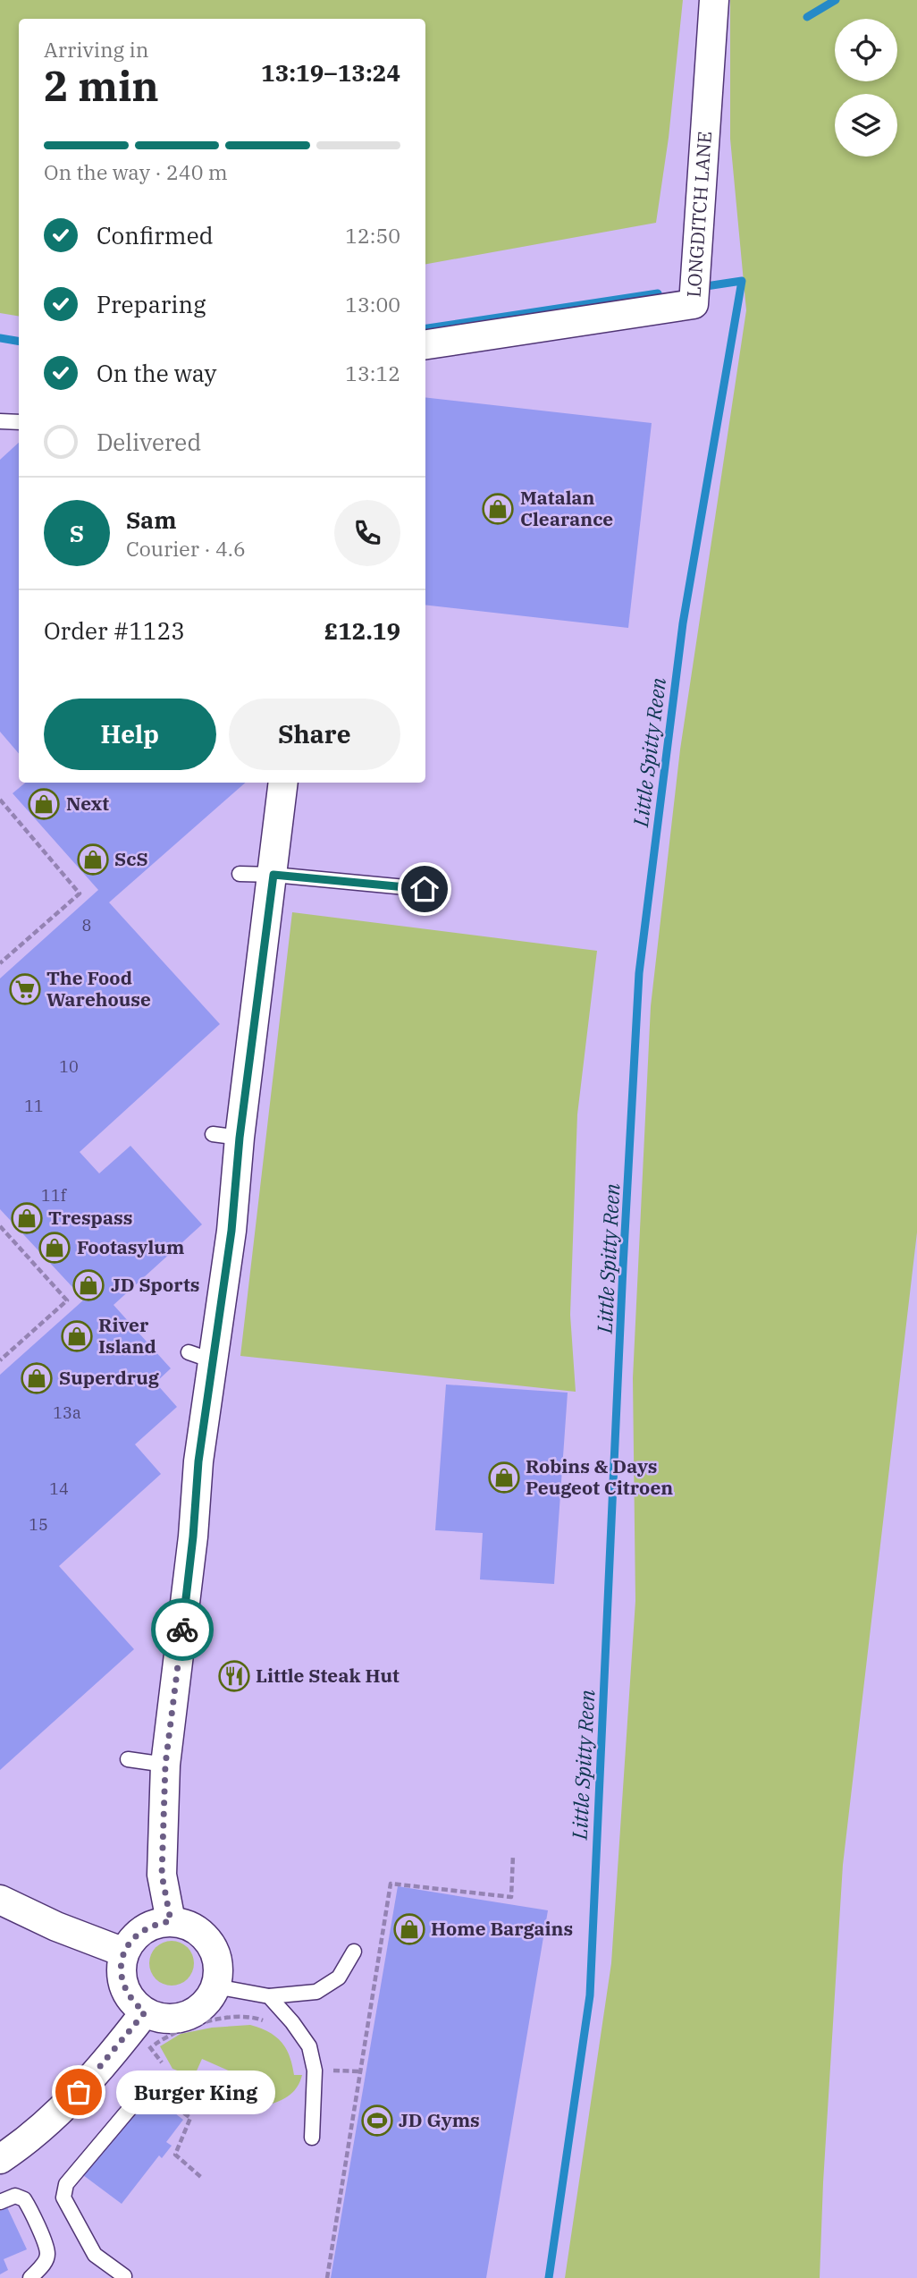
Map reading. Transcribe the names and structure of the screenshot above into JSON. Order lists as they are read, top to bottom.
{
  "streets": {
    "street": ["LONGDITCH LANE"]
  },
  "water": ["Little Spitty Reen"],
  "places": {
    "shop": [
      "Matalan Clearance",
      "Next",
      "ScS",
      "Trespass",
      "Footasylum",
      "JD Sports",
      "River Island",
      "Superdrug",
      "Robins & Days Peugeot Citroen",
      "Home Bargains"
    ],
    "supermarket": ["The Food Warehouse"],
    "restaurant": ["Little Steak Hut"],
    "other": ["Burger King"],
    "sports": ["JD Gyms"]
  },
  "house_numbers": [
    "8",
    "10",
    "11",
    "11f",
    "13a",
    "14",
    "15"
  ],
  "page": {
    "heading": ["2 min", "Arriving in", "13:19–13:24"],
    "panel": [
      "Sam",
      "Courier · 4.6",
      "Order #1123",
      "£12.19"
    ],
    "bar": "On the way · 240 m",
    "list": [
      ["Confirmed", "12:50"],
      ["Preparing", "13:00"],
      ["On the way", "13:12"],
      "Delivered"
    ],
    "round": "S",
    "buttons": ["Help", "Share"],
    "bubble": "Burger King"
  }
}
